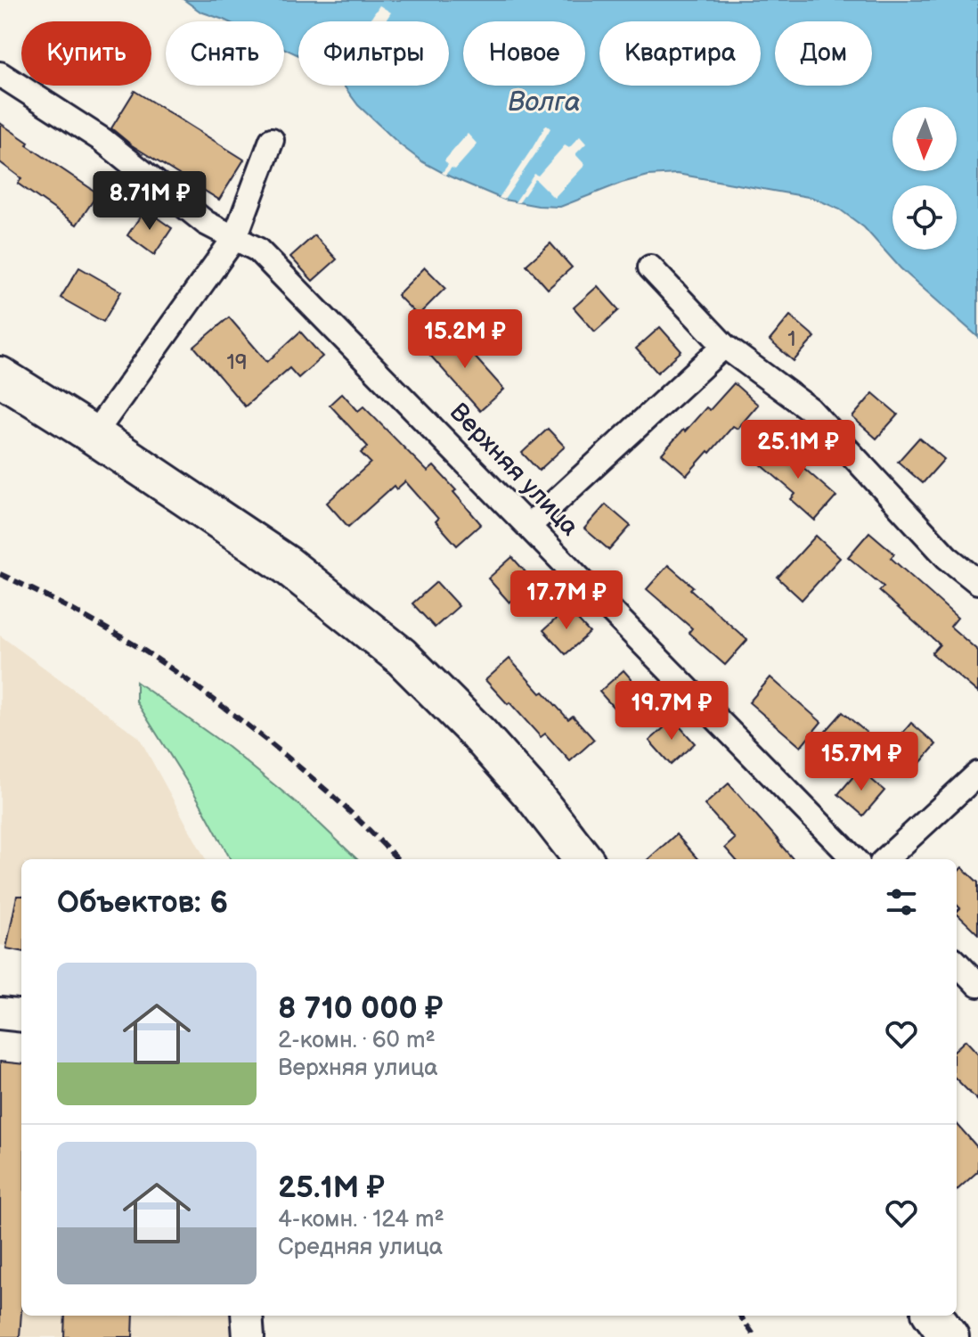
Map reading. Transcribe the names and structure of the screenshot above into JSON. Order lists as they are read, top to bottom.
{
  "streets": {
    "street": ["Верхняя улица"]
  },
  "water": ["Волга"],
  "house_numbers": ["1", "19"],
  "north": "bottom",
  "page": {
    "chip": [
      "Купить",
      "Снять",
      "Фильтры",
      "Новое",
      "Квартира",
      "Дом"
    ],
    "price": [
      "8.71M ₽",
      "15.2M ₽",
      "25.1M ₽",
      "17.7M ₽",
      "19.7M ₽",
      "15.7M ₽"
    ],
    "heading": "Объектов: 6",
    "list": [
      {
        "name": "8 710 000 ₽",
        "note": "2-комн. · 60 m² · Верхняя улица"
      },
      {
        "name": "25.1M ₽",
        "note": "4-комн. · 124 m² · Средняя улица"
      }
    ]
  }
}
